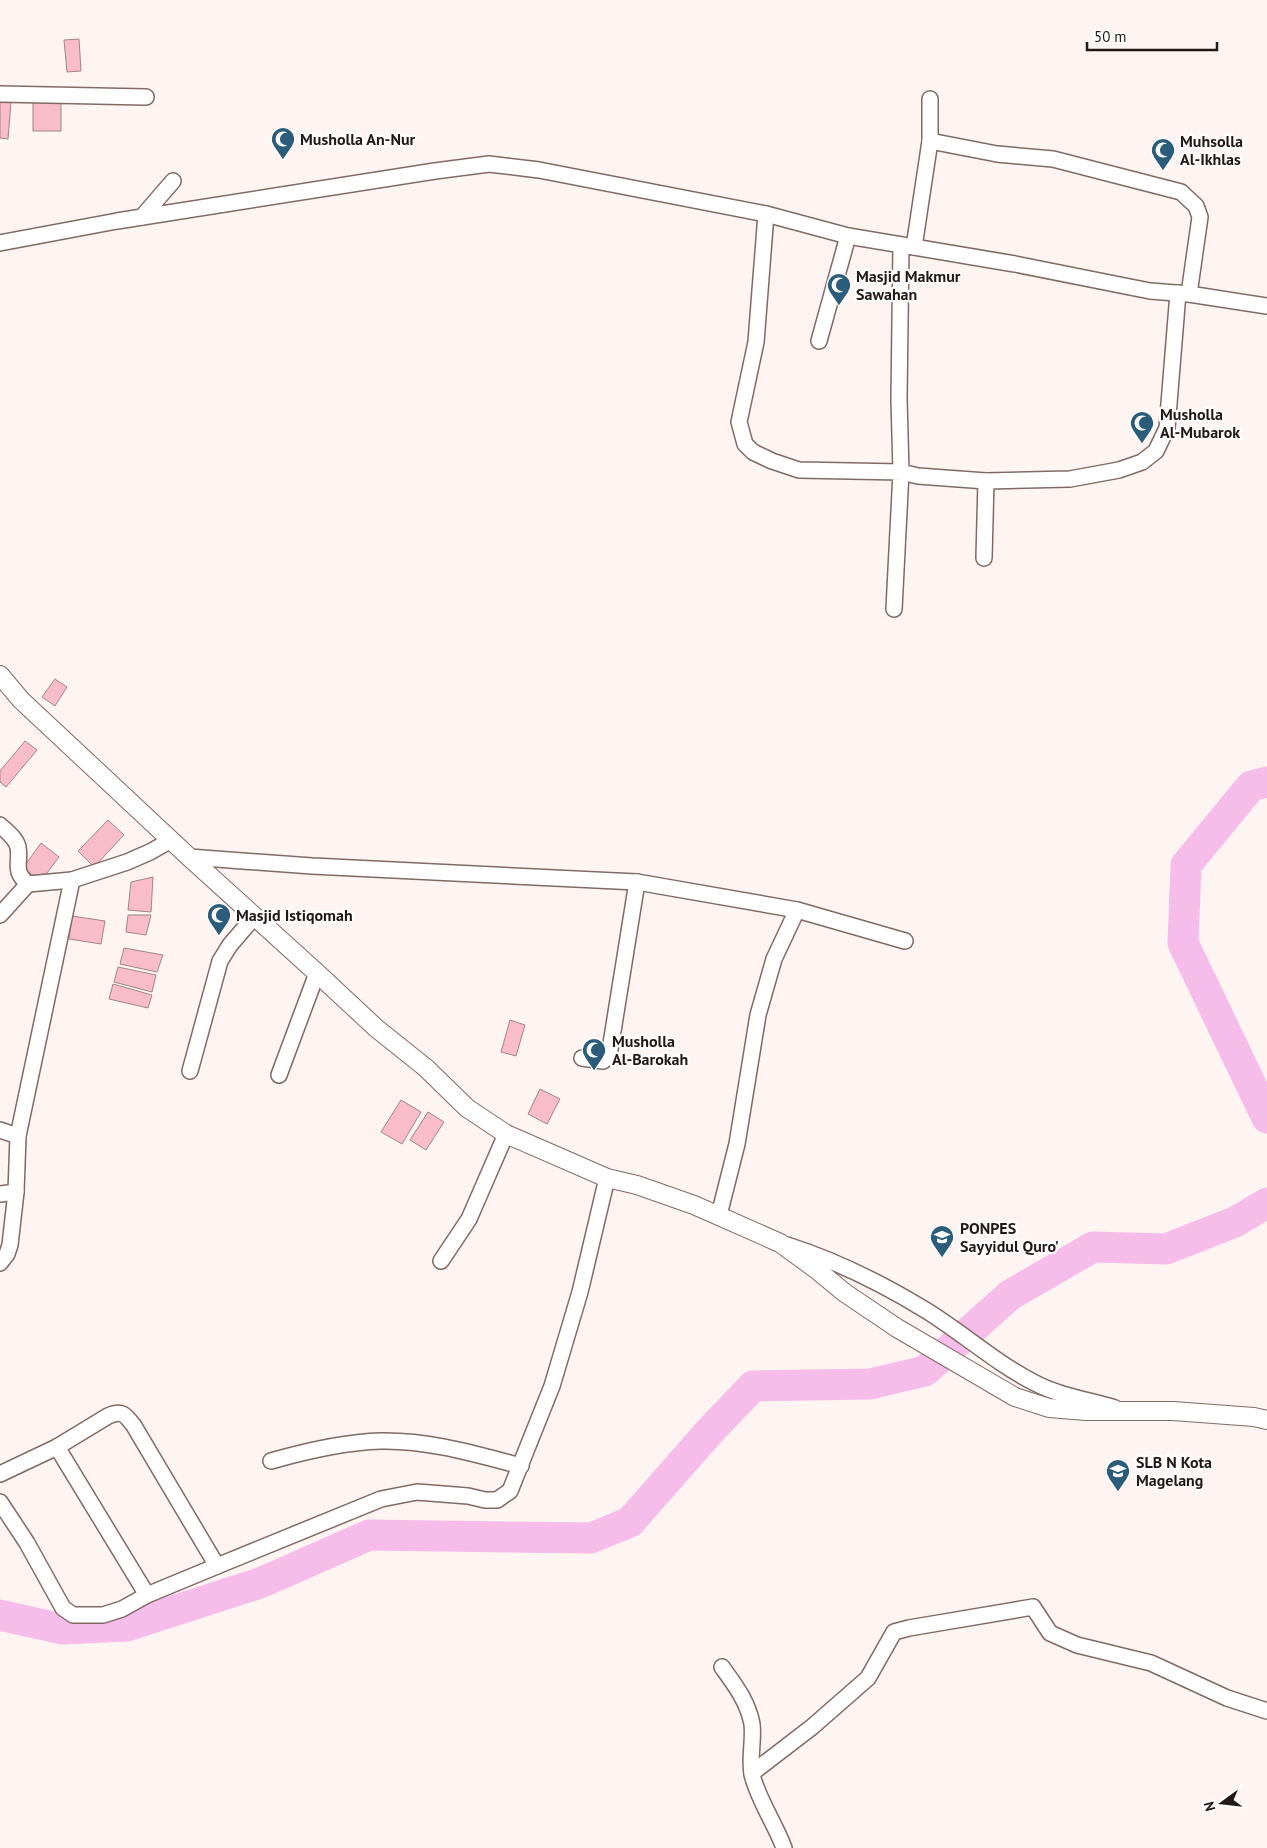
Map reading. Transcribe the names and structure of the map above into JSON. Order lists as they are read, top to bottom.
{
  "places": {
    "mosque": [
      "Musholla An-Nur",
      "Muhsolla Al-Ikhlas",
      "Masjid Makmur Sawahan",
      "Musholla Al-Mubarok",
      "Masjid Istiqomah",
      "Musholla Al-Barokah"
    ],
    "school or university": ["PONPES Sayyidul Quro'", "SLB N Kota Magelang"]
  },
  "scale_bar": "50 m",
  "north": "left"
}
